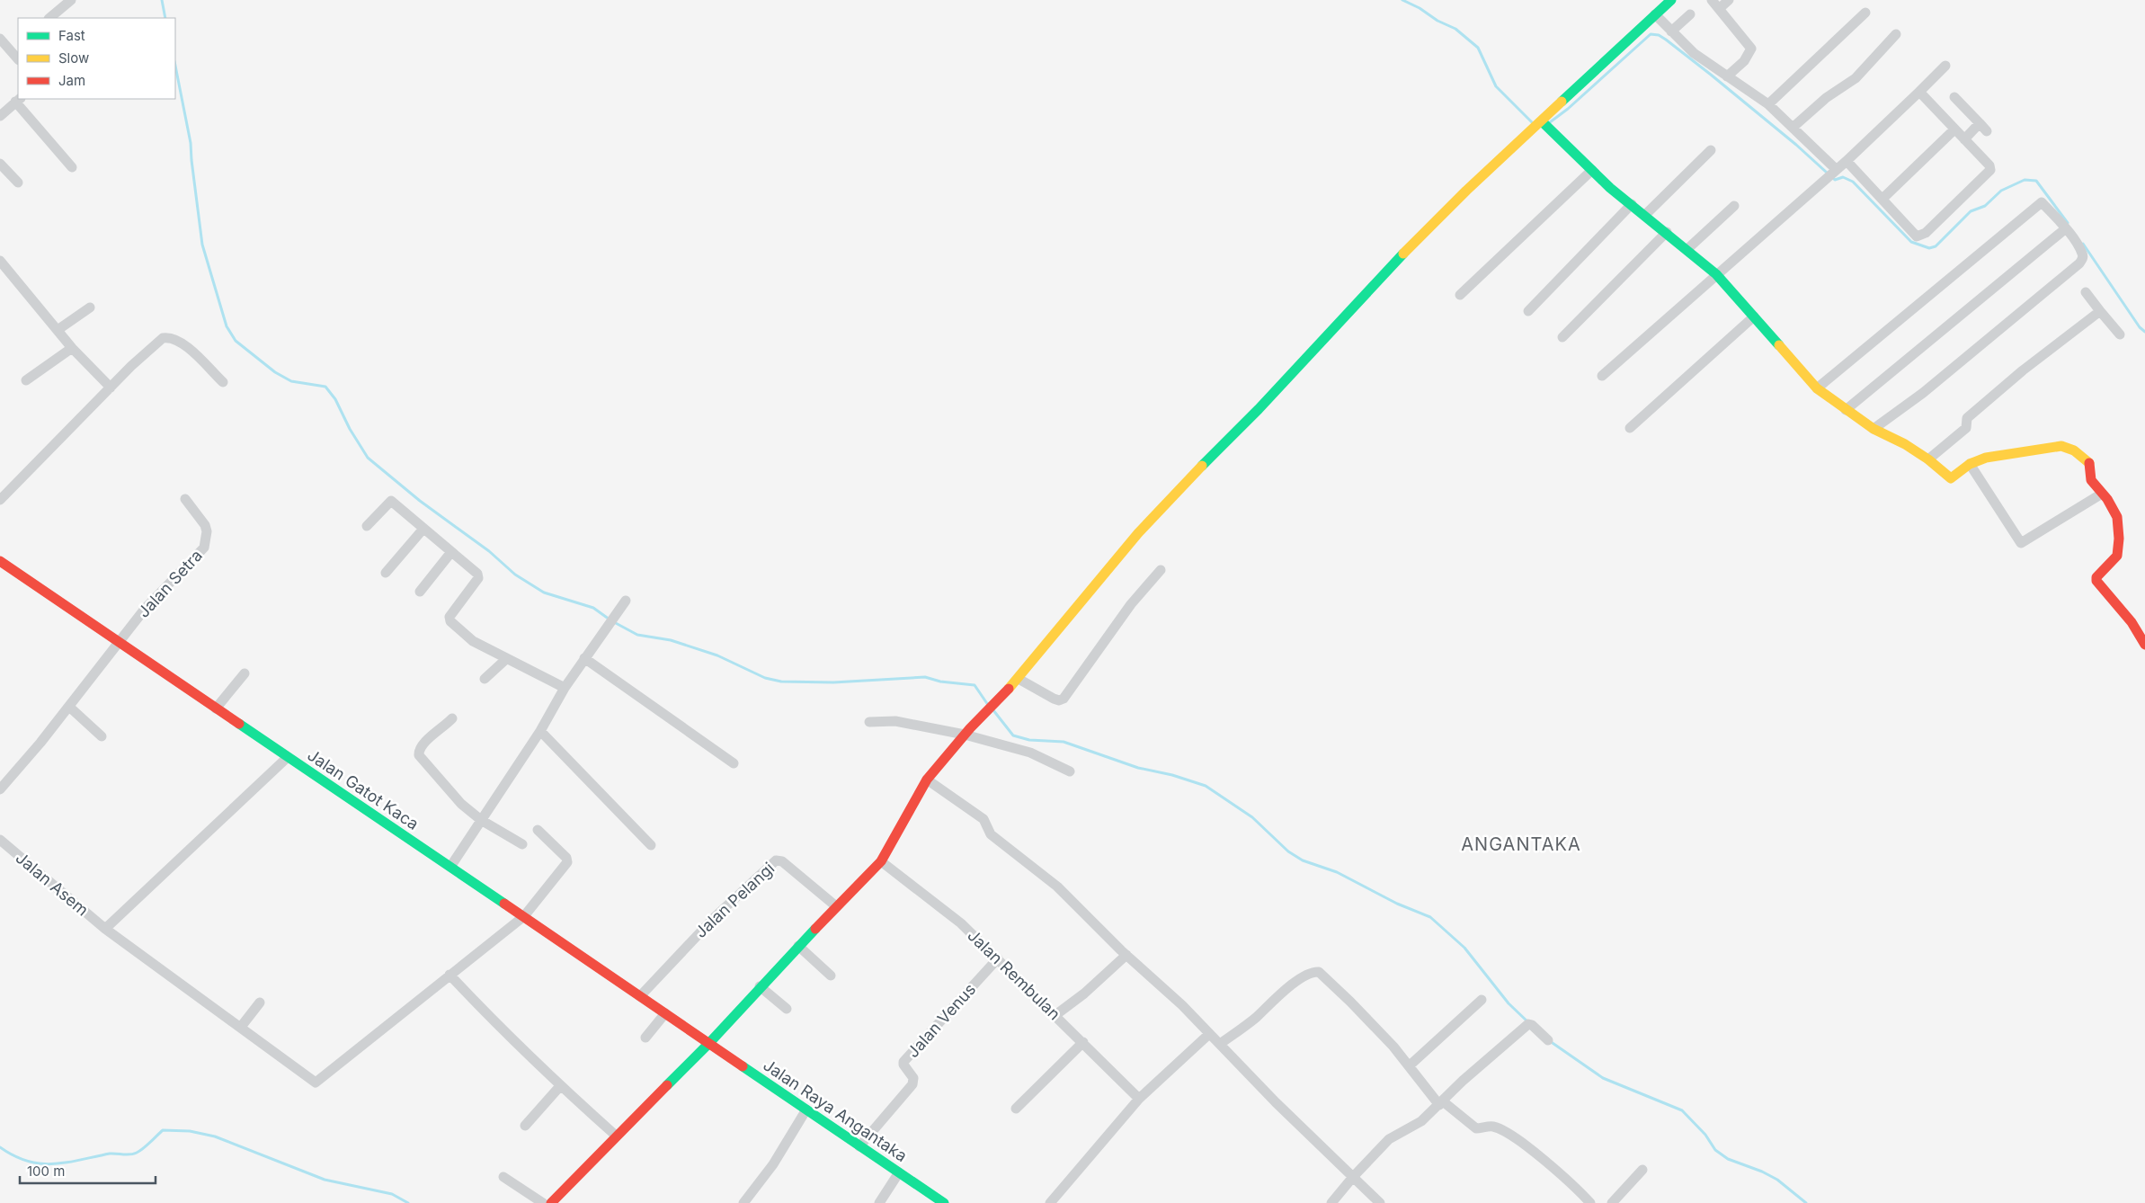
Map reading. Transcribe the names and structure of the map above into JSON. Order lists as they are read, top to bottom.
{
  "streets": {
    "main road": ["Jalan Gatot Kaca", "Jalan Raya Angantaka"],
    "street": [
      "Jalan Setra",
      "Jalan Asem",
      "Jalan Pelangi",
      "Jalan Rembulan",
      "Jalan Venus"
    ]
  },
  "crossings": [
    ["Jalan Setra", "Jalan Gatot Kaca"],
    ["Jalan Gatot Kaca", "Jalan Pelangi"],
    ["Jalan Gatot Kaca", "Jalan Raya Angantaka"],
    ["Jalan Rembulan", "Jalan Venus"],
    ["Jalan Venus", "Jalan Raya Angantaka"]
  ],
  "districts": ["ANGANTAKA"],
  "legend": ["Fast", "Slow", "Jam"],
  "scale_bar": "100 m"
}
